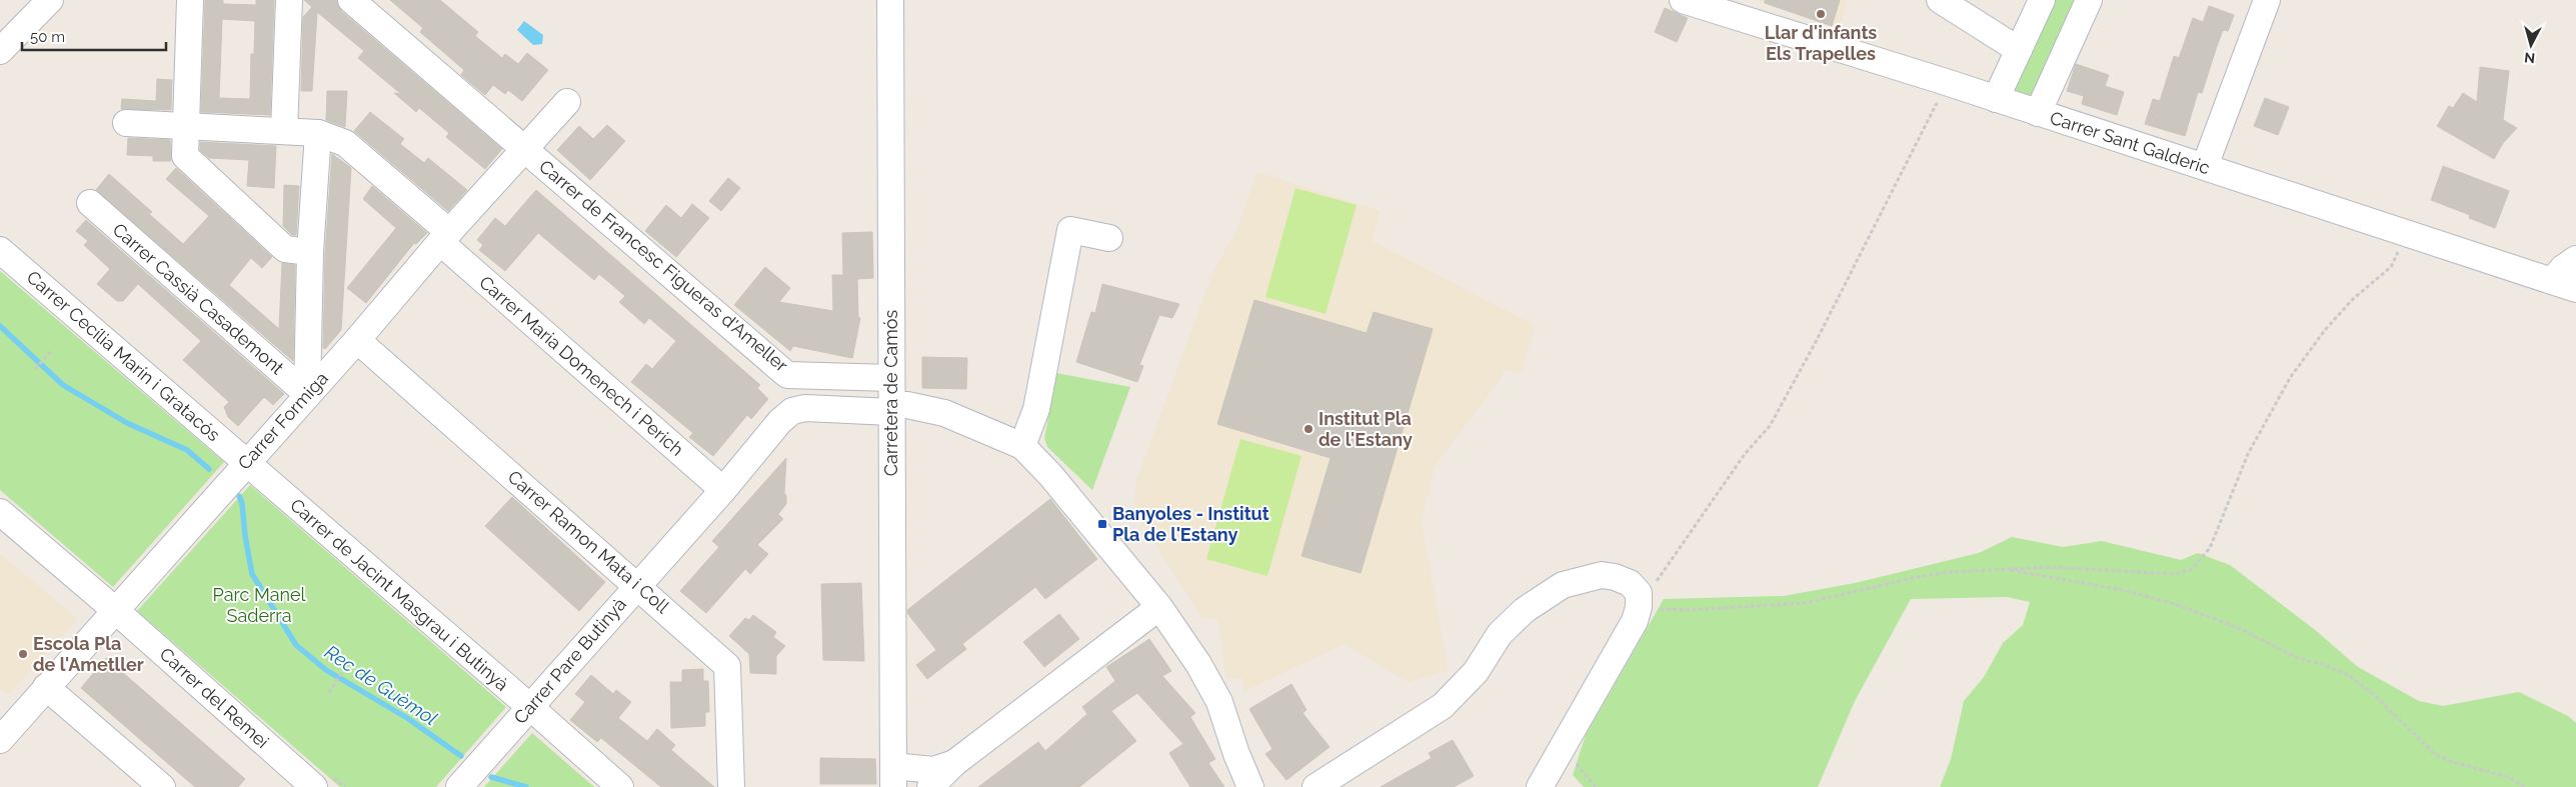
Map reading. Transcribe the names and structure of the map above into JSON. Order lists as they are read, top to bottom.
{
  "streets": {
    "street": [
      "Carrer Sant Galderic",
      "Carrer de Francesc Figueras d'Ameller",
      "Carrer Cassià Casademont",
      "Carrer Cecília Marín i Gratacós",
      "Carrer Maria Domenech i Perich",
      "Carretera de Camós",
      "Carrer Formiga",
      "Carrer Ramon Mata i Coll",
      "Carrer de Jacint Masgrau i Butinyà",
      "Carrer Pare Butinyà",
      "Carrer del Remei"
    ]
  },
  "crossings": [
    ["Carrer de Francesc Figueras d'Ameller", "Carretera de Camós"],
    ["Carrer de Francesc Figueras d'Ameller", "Carrer Formiga"],
    ["Carrer Cassià Casademont", "Carrer Formiga"],
    ["Carrer Cecília Marín i Gratacós", "Carrer Formiga"],
    ["Carrer Cecília Marín i Gratacós", "Carrer de Jacint Masgrau i Butinyà"],
    ["Carrer Maria Domenech i Perich", "Carrer Formiga"],
    ["Carrer Maria Domenech i Perich", "Carrer Pare Butinyà"],
    ["Carrer Formiga", "Carrer Ramon Mata i Coll"],
    ["Carrer Formiga", "Carrer de Jacint Masgrau i Butinyà"],
    ["Carrer Formiga", "Carrer del Remei"],
    ["Carrer Ramon Mata i Coll", "Carrer Pare Butinyà"],
    ["Carrer de Jacint Masgrau i Butinyà", "Carrer Pare Butinyà"]
  ],
  "water": ["Rec de Guèmol"],
  "parks": ["Parc Manel Saderra"],
  "places": {
    "other": ["Llar d'infants Els Trapelles", "Institut Pla de l'Estany", "Escola Pla de l'Ametller"],
    "transit": ["Banyoles - Institut Pla de l'Estany"]
  },
  "scale_bar": "50 m",
  "north": "bottom"
}
